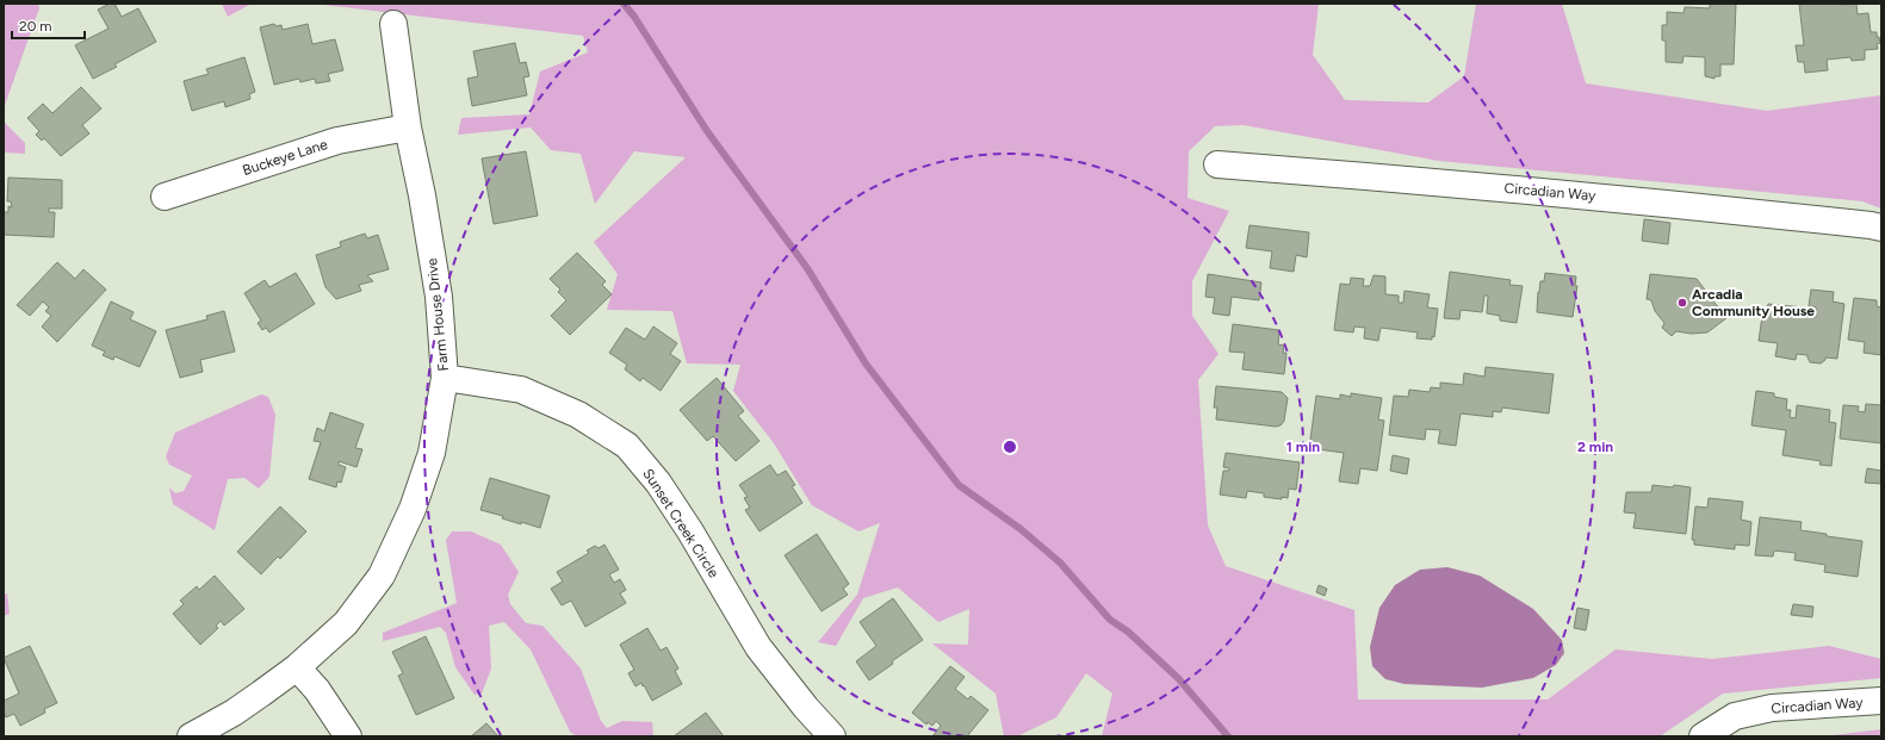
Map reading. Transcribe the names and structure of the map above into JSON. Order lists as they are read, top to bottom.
{
  "streets": {
    "street": [
      "Buckeye Lane",
      "Circadian Way",
      "Farm House Drive",
      "Sunset Creek Circle"
    ]
  },
  "crossings": [
    ["Buckeye Lane", "Farm House Drive"],
    ["Farm House Drive", "Sunset Creek Circle"]
  ],
  "places": ["Arcadia Community House"],
  "scale_bar": "20 m",
  "rings": ["1 min", "2 min"]
}
